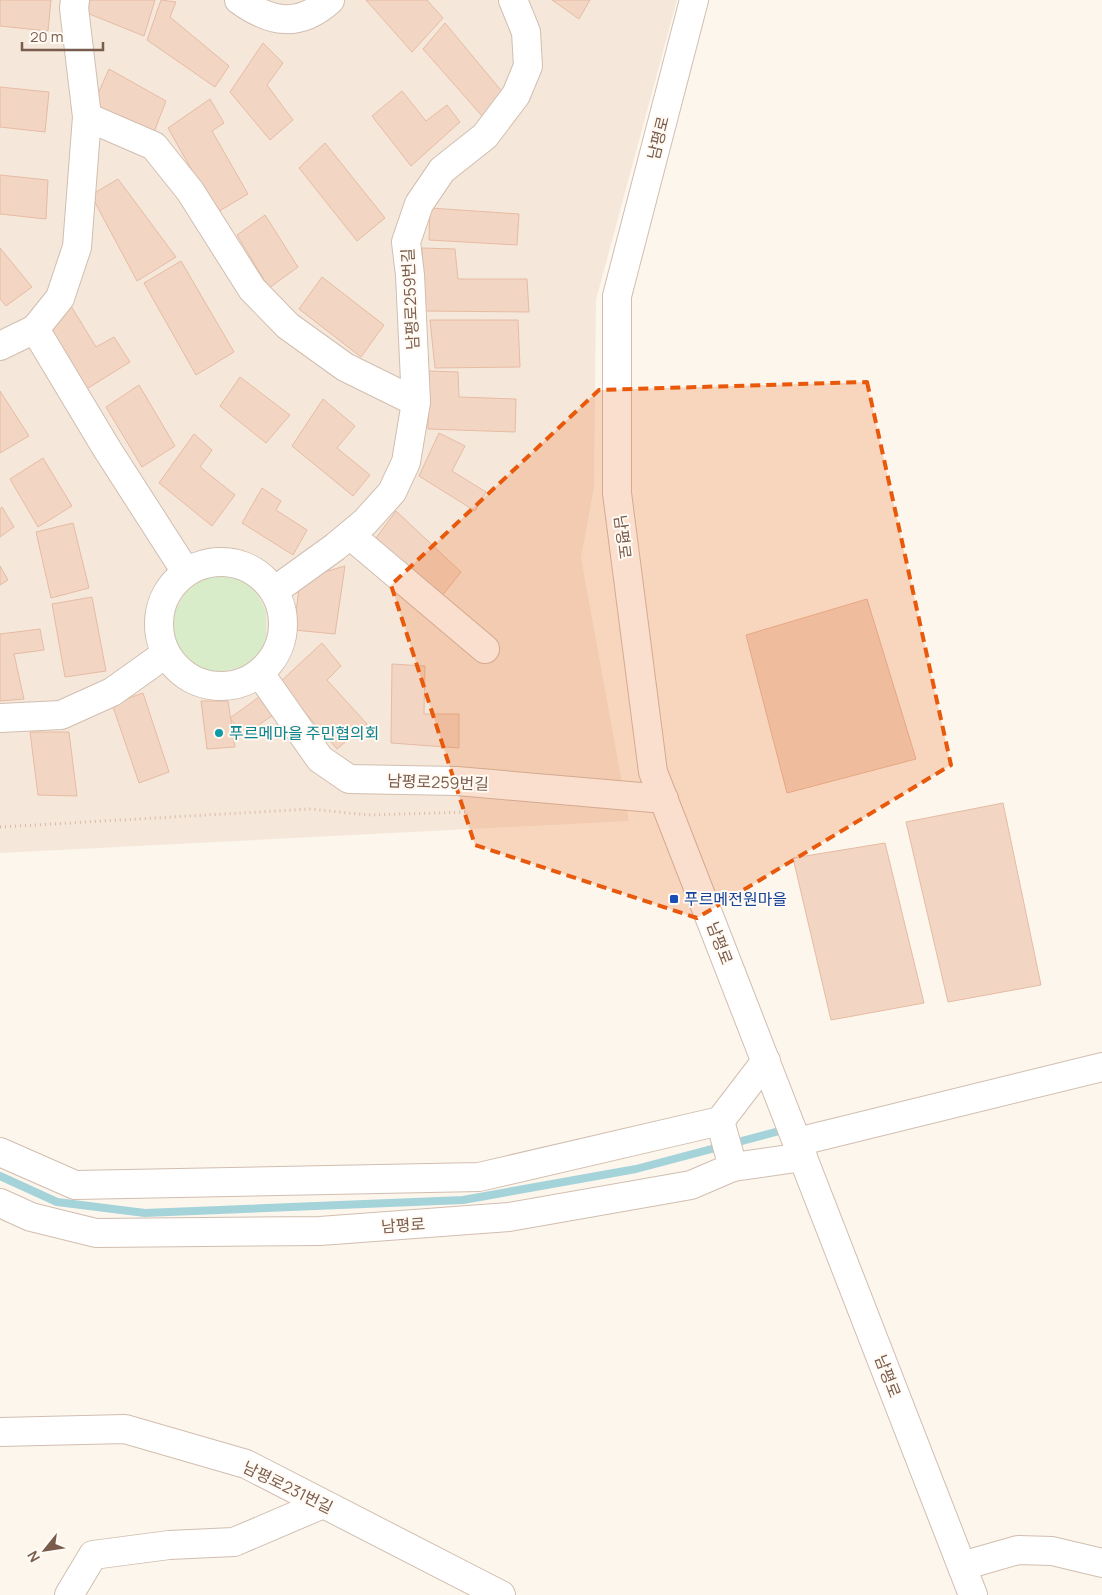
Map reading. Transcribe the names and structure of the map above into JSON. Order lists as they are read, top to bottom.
{
  "streets": {
    "street": ["남평로", "남평로259번길", "남평로231번길"]
  },
  "crossings": [
    ["남평로", "남평로259번길"]
  ],
  "places": {
    "other": ["푸르메마을 주민협의회"],
    "transit": ["푸르메전원마을"]
  },
  "scale_bar": "20 m",
  "north": "bottom left"
}
